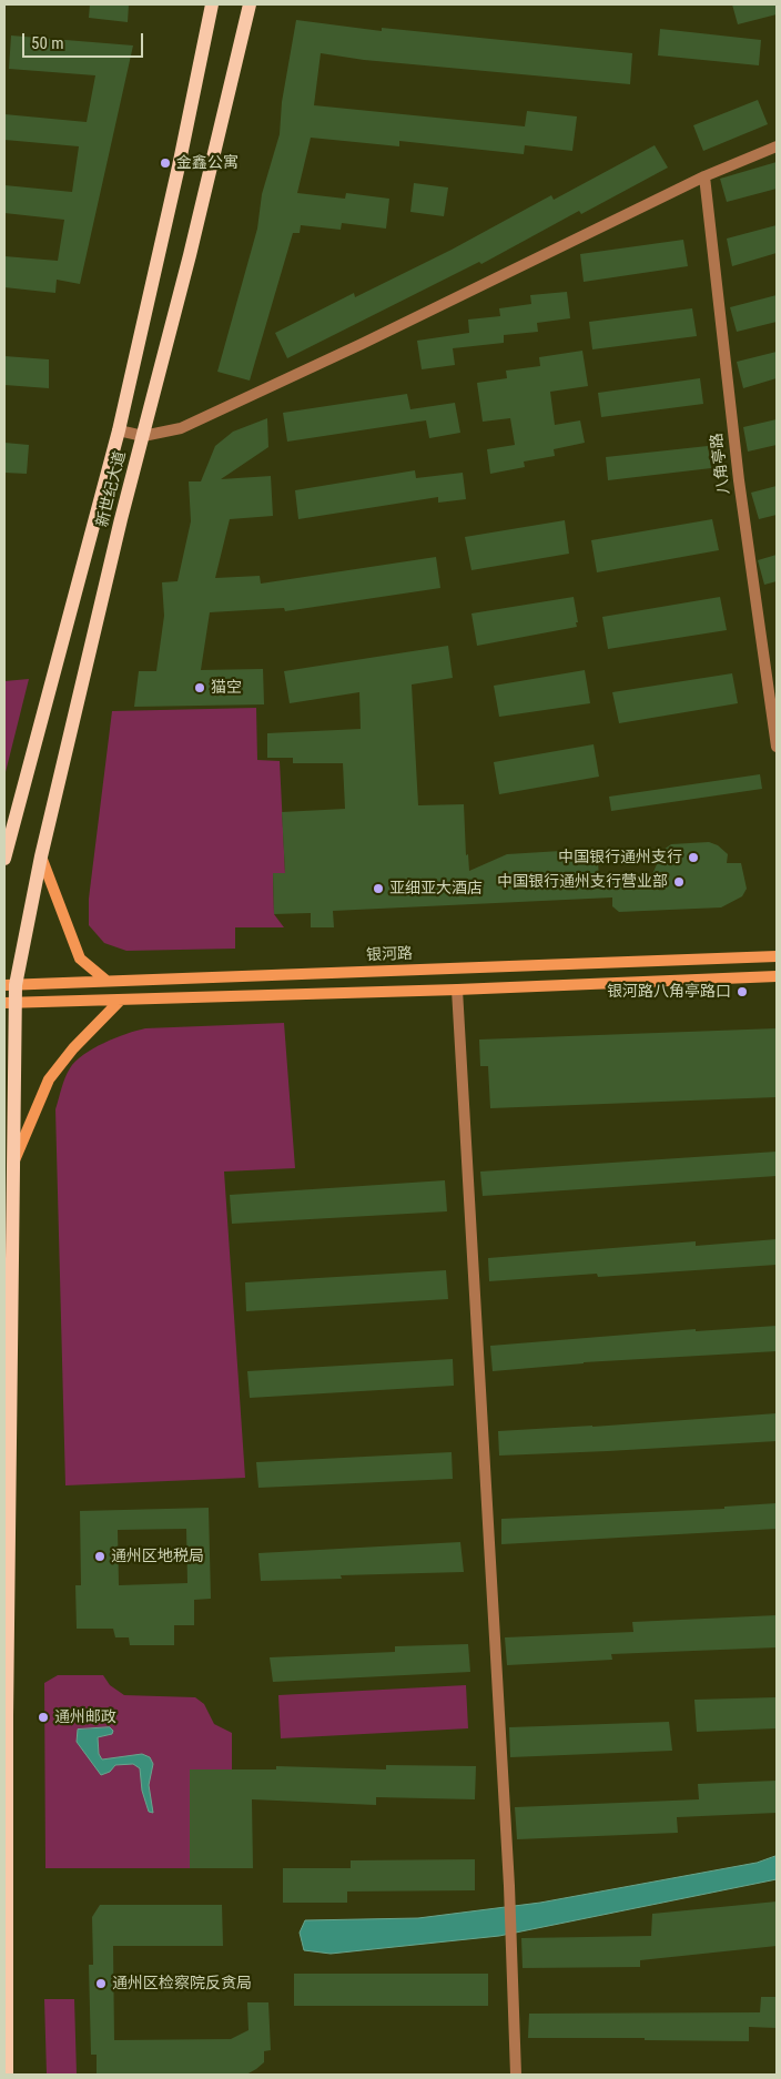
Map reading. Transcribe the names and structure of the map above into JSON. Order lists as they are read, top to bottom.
{
  "streets": {
    "main road": ["新世纪大道", "银河路"],
    "street": ["八角亭路"]
  },
  "crossings": [
    ["新世纪大道", "银河路"]
  ],
  "places": [
    "金鑫公寓",
    "猫空",
    "中国银行通州支行",
    "中国银行通州支行营业部",
    "亚细亚大酒店",
    "银河路八角亭路口",
    "通州区地税局",
    "通州邮政",
    "通州区检察院反贪局"
  ],
  "scale_bar": "50 m"
}
